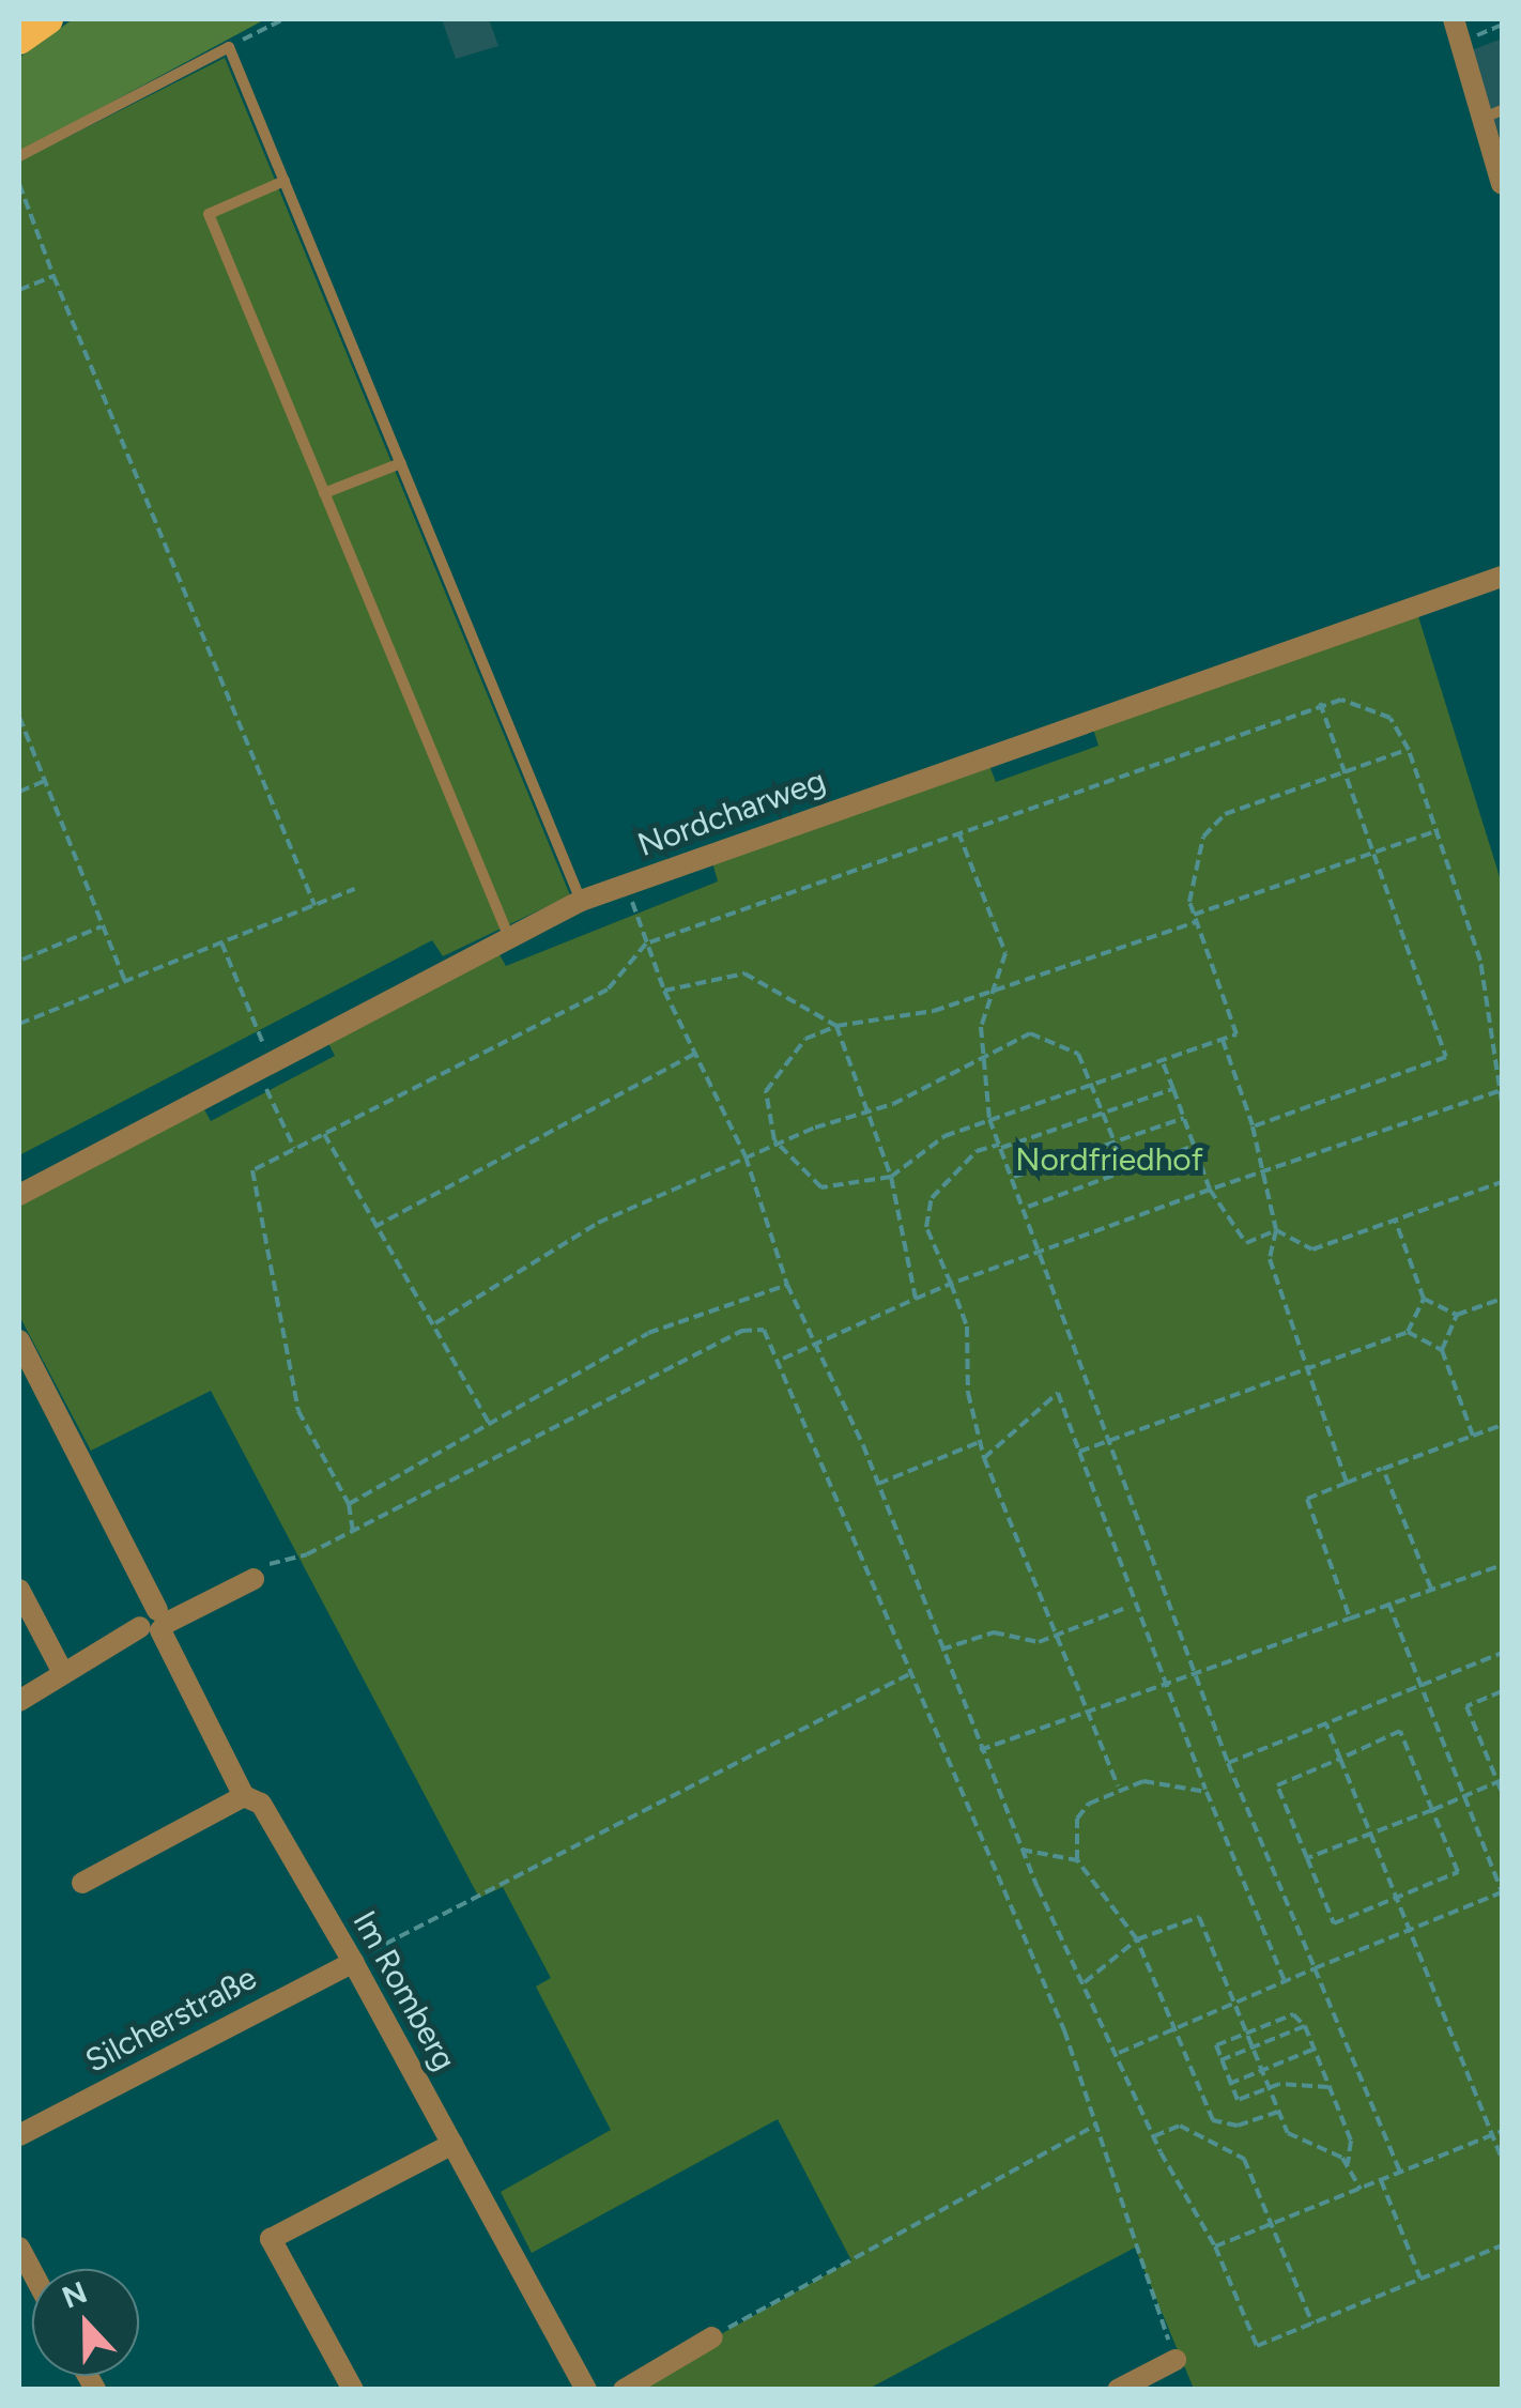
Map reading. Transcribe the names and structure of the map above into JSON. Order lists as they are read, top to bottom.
{
  "streets": {
    "street": ["Nordcharweg", "Im Romberg", "Silcherstraße"]
  },
  "crossings": [
    ["Im Romberg", "Silcherstraße"]
  ],
  "parks": ["Nordfriedhof"],
  "north": "top"
}
